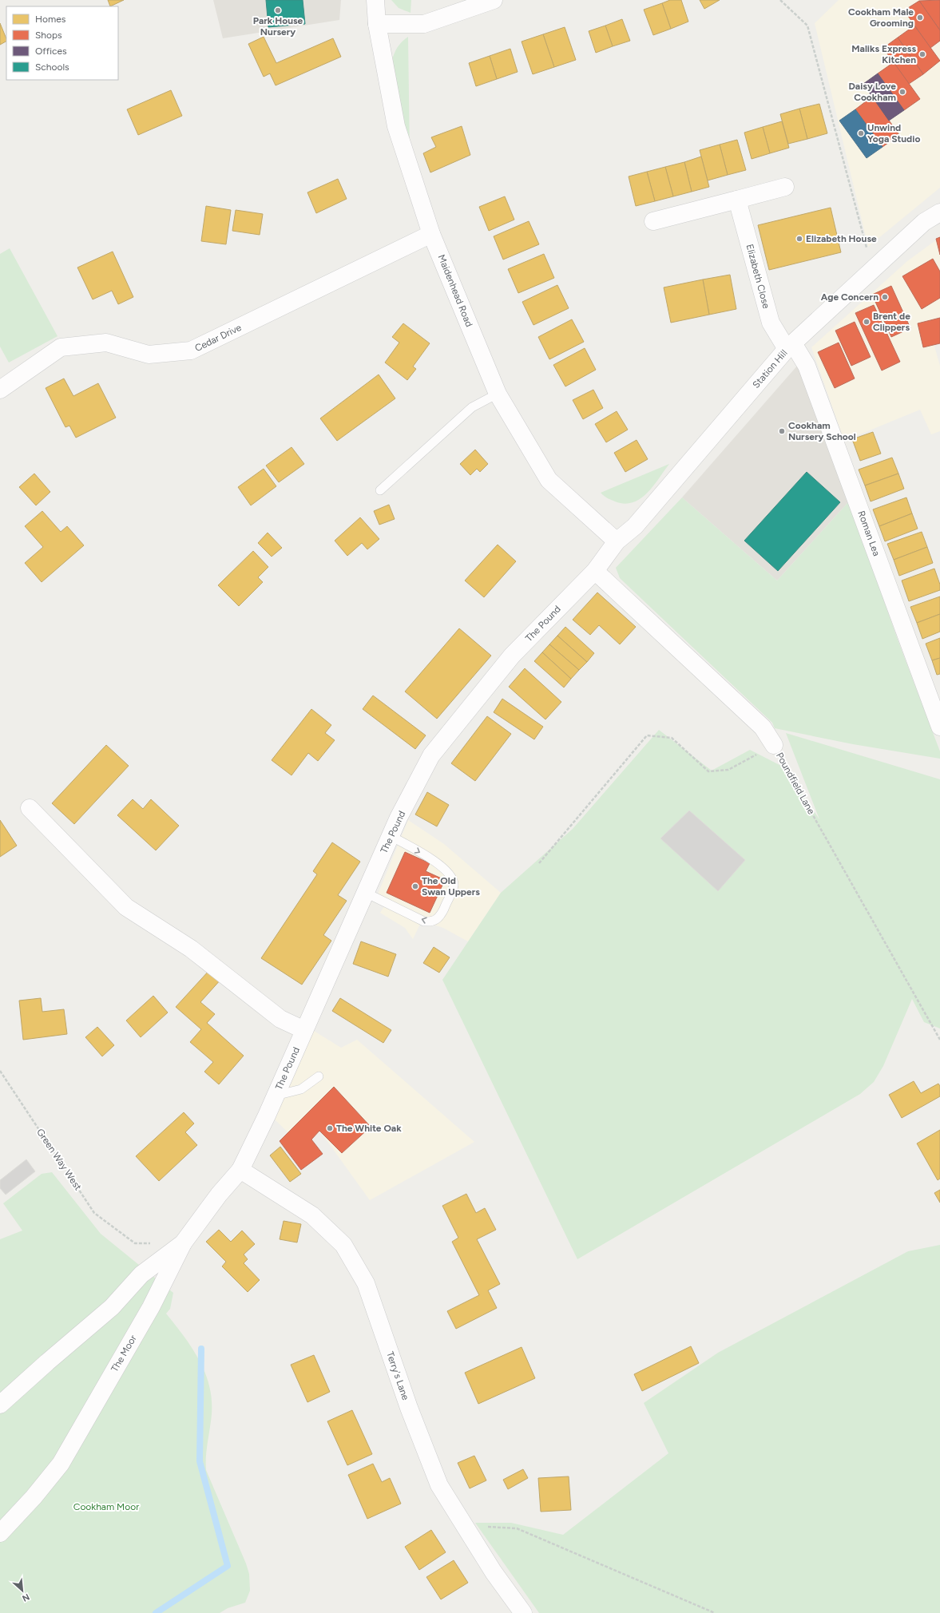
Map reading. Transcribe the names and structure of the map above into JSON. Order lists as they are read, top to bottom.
{
  "streets": {
    "street": [
      "Elizabeth Close",
      "Maidenhead Road",
      "Cedar Drive",
      "Station Hill",
      "Roman Lea",
      "The Pound",
      "Poundfield Lane",
      "The Moor",
      "Terry's Lane"
    ],
    "path": ["Green Way West"]
  },
  "crossings": [
    ["Elizabeth Close", "Station Hill"],
    ["Elizabeth Close", "Roman Lea"],
    ["Maidenhead Road", "Cedar Drive"],
    ["Maidenhead Road", "Station Hill"],
    ["Maidenhead Road", "The Pound"],
    ["Station Hill", "Roman Lea"],
    ["Station Hill", "The Pound"],
    ["The Pound", "Poundfield Lane"],
    ["The Pound", "The Moor"],
    ["The Pound", "Terry's Lane"],
    ["The Moor", "Terry's Lane"]
  ],
  "parks": ["Cookham Moor"],
  "places": [
    "Park House Nursery",
    "Cookham Male Grooming",
    "Maliks Express Kitchen",
    "Daisy Love Cookham",
    "Unwind Yoga Studio",
    "Elizabeth House",
    "Age Concern",
    "Brent de Clippers",
    "Cookham Nursery School",
    "The Old Swan Uppers",
    "The White Oak"
  ],
  "legend": [
    "Homes",
    "Shops",
    "Offices",
    "Schools"
  ],
  "north": "bottom right"
}
